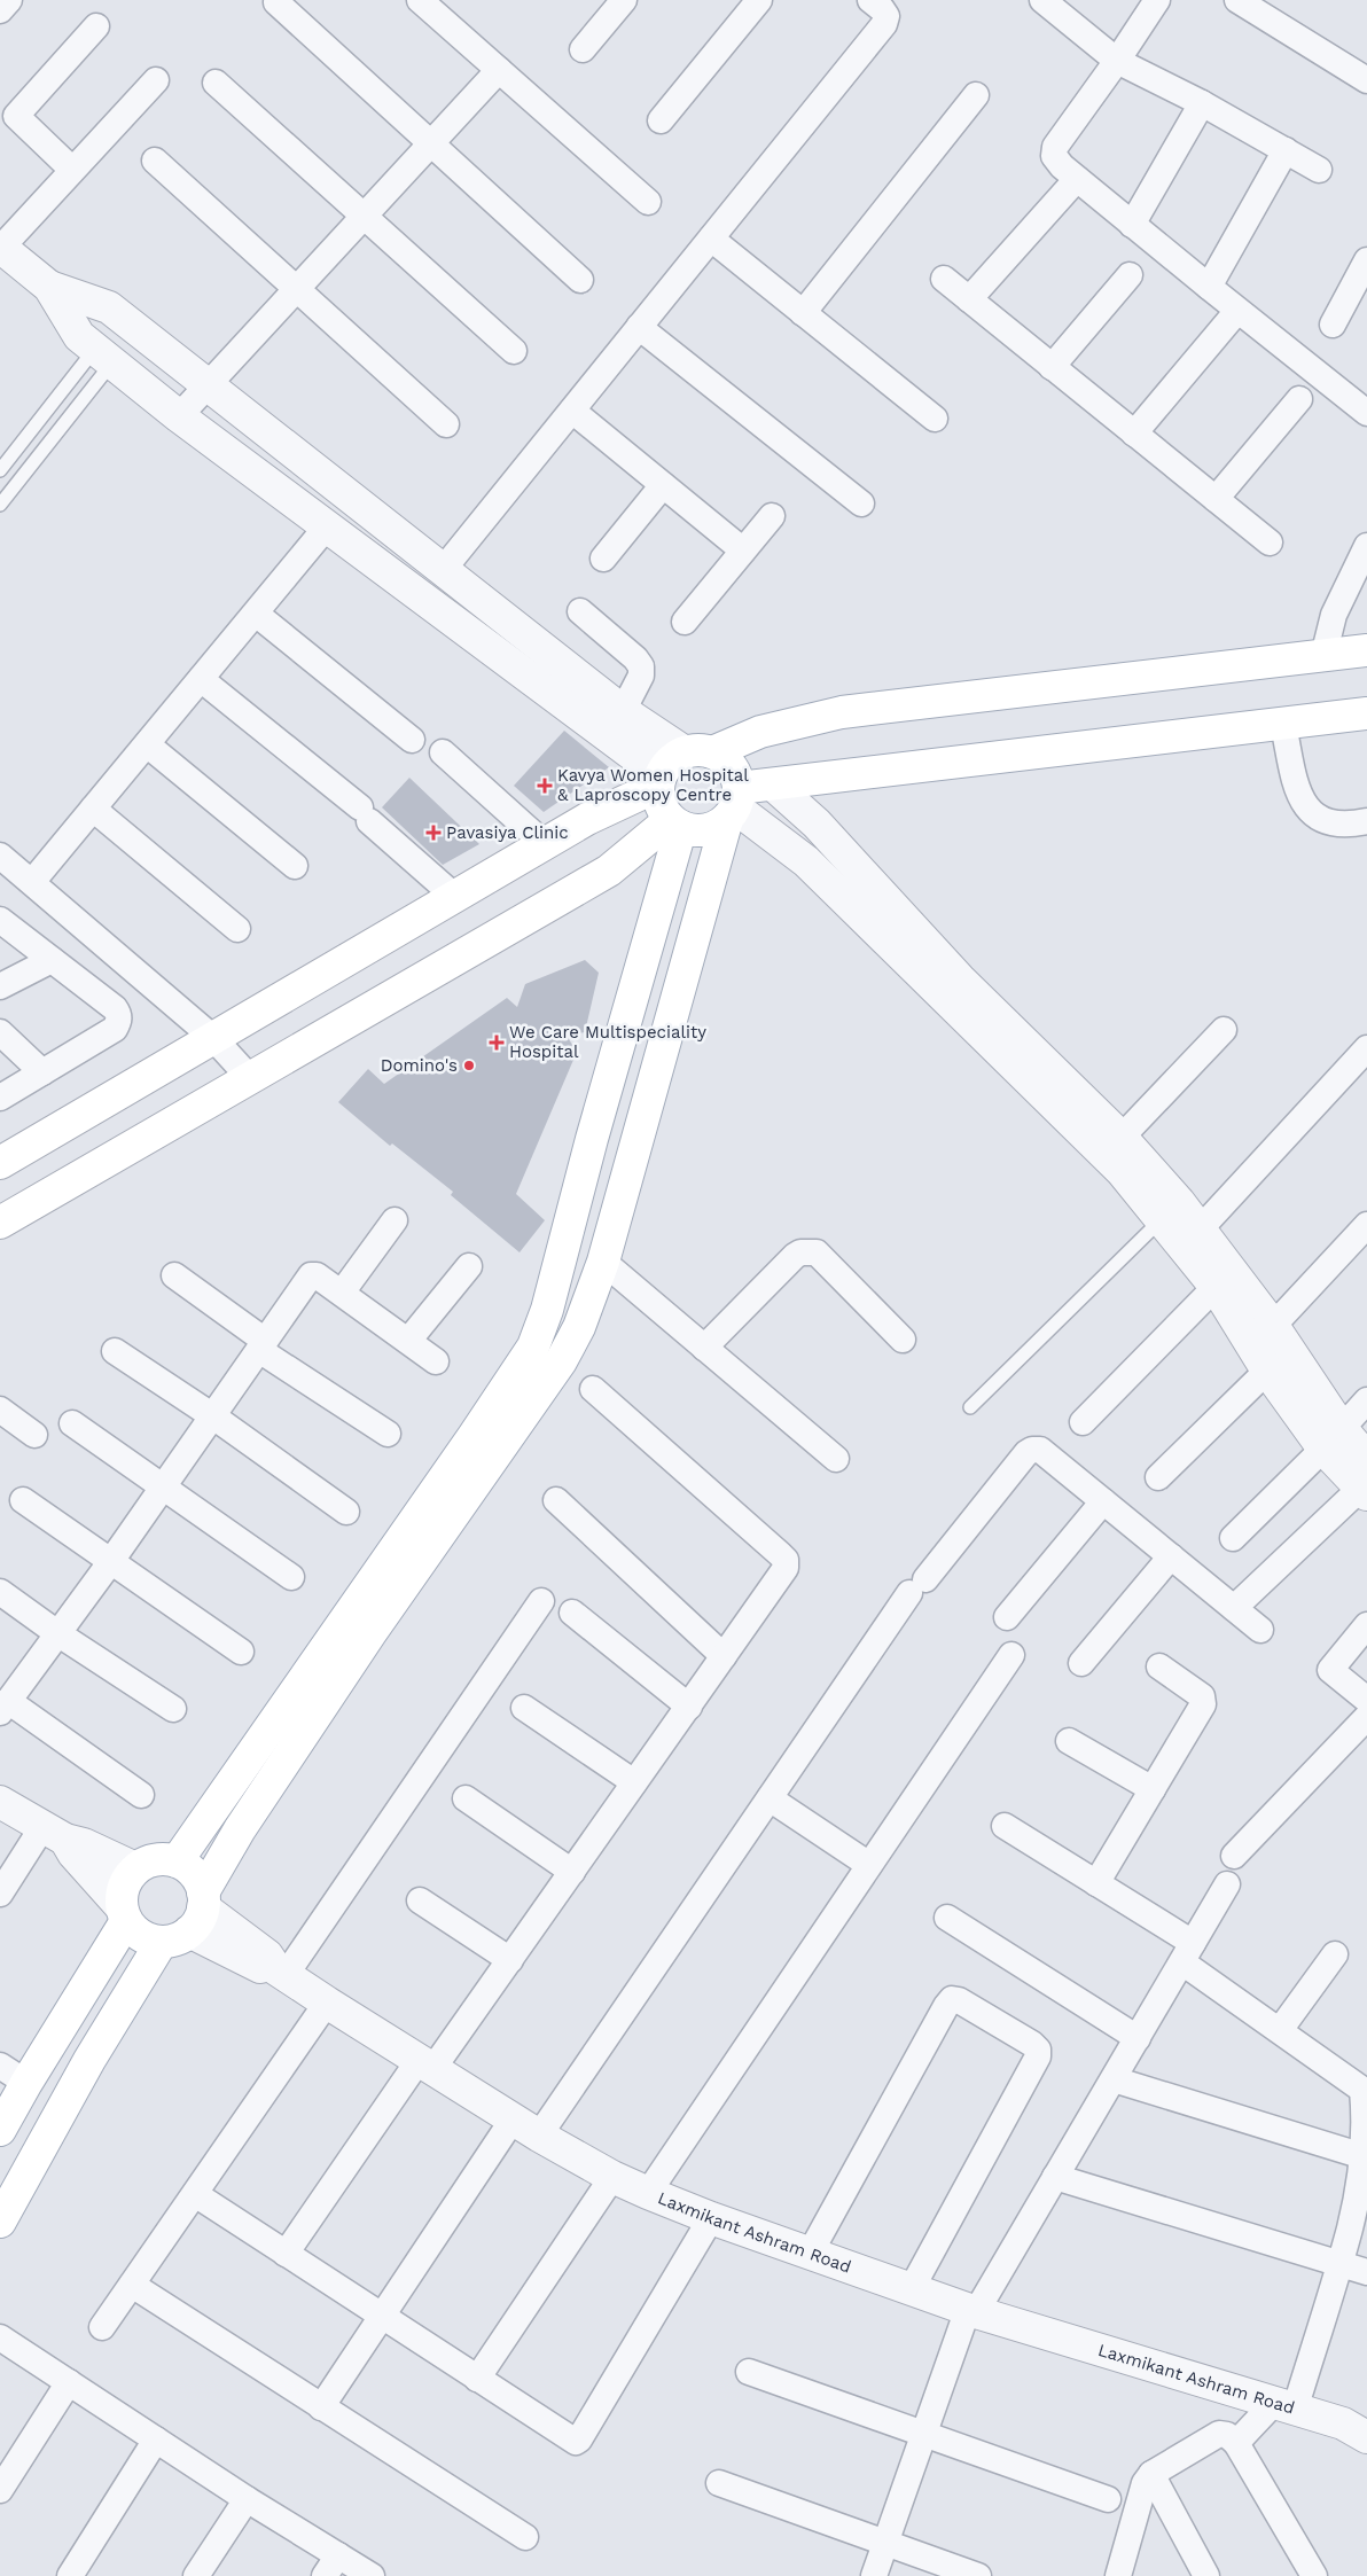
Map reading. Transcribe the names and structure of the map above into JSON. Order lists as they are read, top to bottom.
{
  "streets": {
    "street": ["Laxmikant Ashram Road"]
  },
  "places": {
    "health": ["Kavya Women Hospital & Laproscopy Centre", "Pavasiya Clinic", "We Care Multispeciality Hospital"],
    "other": ["Domino's"]
  }
}
